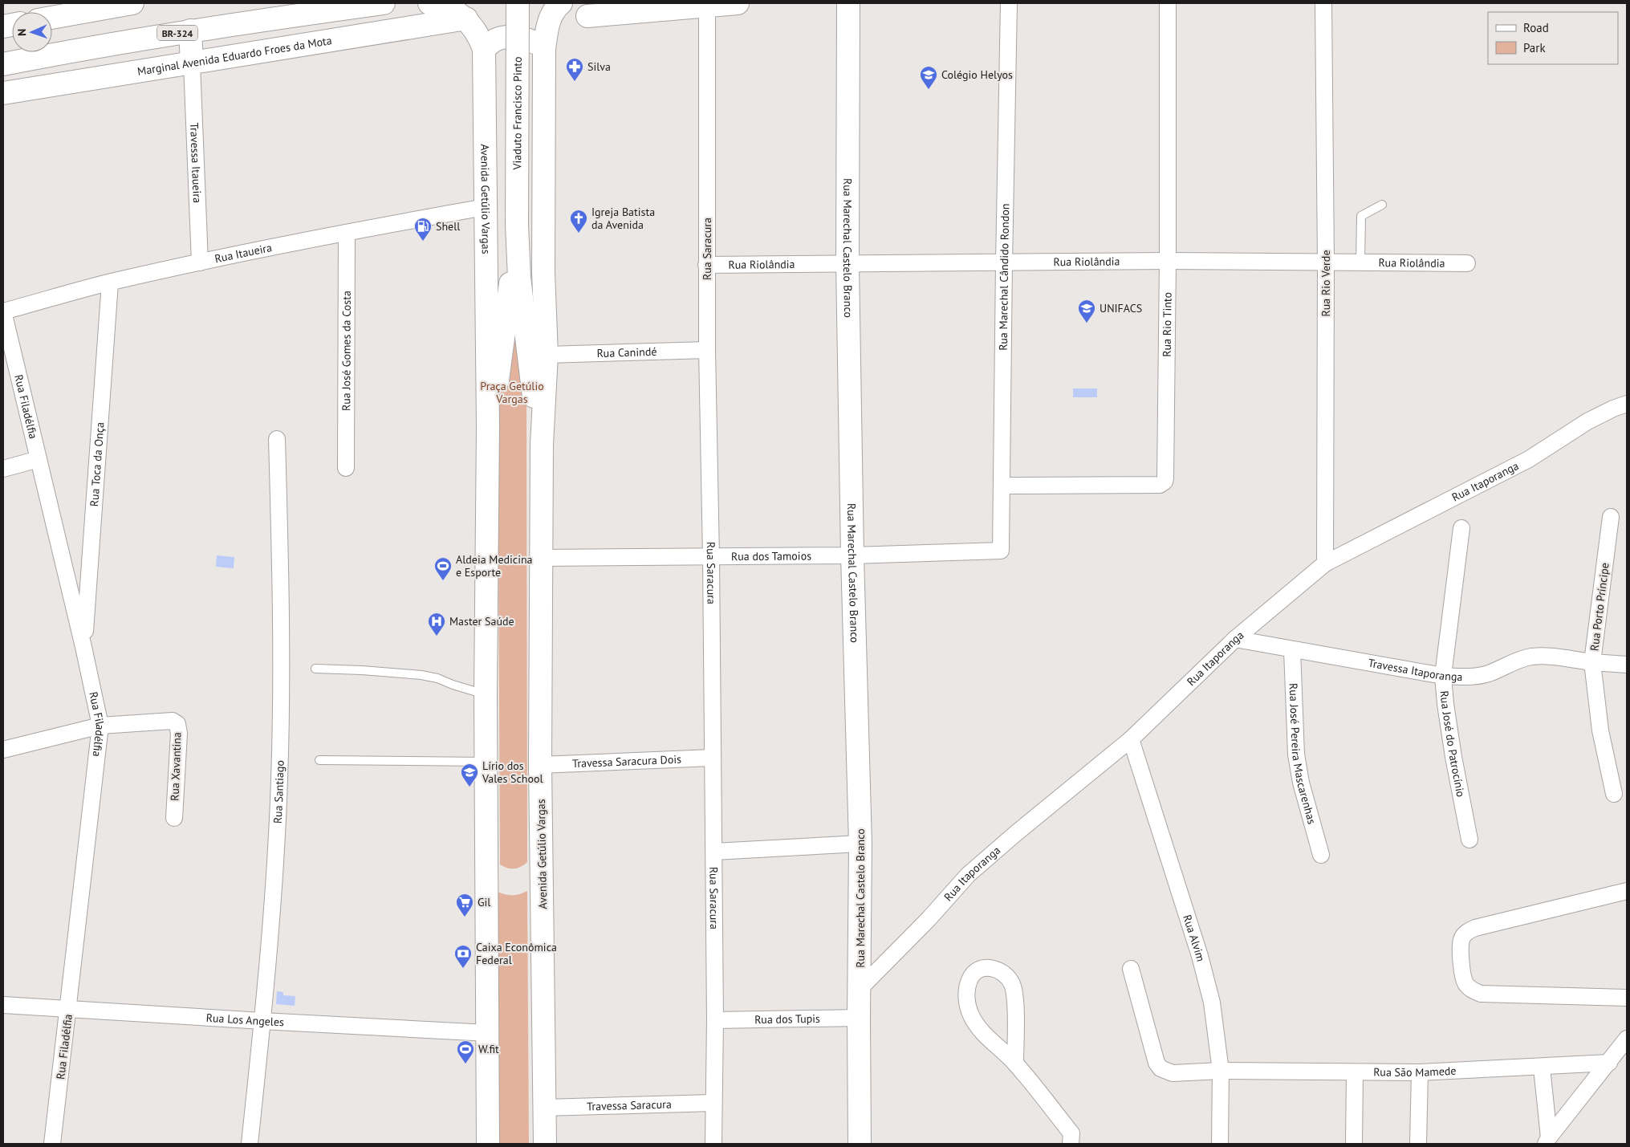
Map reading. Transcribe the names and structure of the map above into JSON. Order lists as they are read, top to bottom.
{
  "streets": {
    "main road": [
      "BR-324",
      "Marginal Avenida Eduardo Froes da Mota",
      "Viaduto Francisco Pinto",
      "Avenida Getúlio Vargas",
      "Rua Marechal Castelo Branco"
    ],
    "street": [
      "Travessa Itaueira",
      "Rua Saracura",
      "Rua Itaueira",
      "Rua Riolândia",
      "Rua Marechal Cândido Rondon",
      "Rua Rio Verde",
      "Rua Rio Tinto",
      "Rua José Gomes da Costa",
      "Rua Canindé",
      "Rua Filadélfia",
      "Rua Toca da Onça",
      "Rua Itaporanga",
      "Rua dos Tamoios",
      "Rua Porto Príncipe",
      "Travessa Itaporanga",
      "Rua José do Patrocínio",
      "Rua José Pereira Mascarenhas",
      "Travessa Saracura Dois",
      "Rua Xavantina",
      "Rua Santiago",
      "Rua Alvim",
      "Rua dos Tupis",
      "Rua Los Angeles",
      "Rua São Mamede",
      "Travessa Saracura"
    ]
  },
  "crossings": [
    ["Marginal Avenida Eduardo Froes da Mota", "Travessa Itaueira"],
    ["Marginal Avenida Eduardo Froes da Mota", "Avenida Getúlio Vargas"],
    ["Viaduto Francisco Pinto", "Avenida Getúlio Vargas"],
    ["Travessa Itaueira", "Rua Itaueira"],
    ["Avenida Getúlio Vargas", "Rua Itaueira"],
    ["Avenida Getúlio Vargas", "Rua Canindé"],
    ["Avenida Getúlio Vargas", "Rua dos Tamoios"],
    ["Avenida Getúlio Vargas", "Travessa Saracura Dois"],
    ["Avenida Getúlio Vargas", "Rua Los Angeles"],
    ["Avenida Getúlio Vargas", "Travessa Saracura"],
    ["Rua Saracura", "Rua Riolândia"],
    ["Rua Saracura", "Rua Canindé"],
    ["Rua Saracura", "Rua dos Tamoios"],
    ["Rua Saracura", "Travessa Saracura Dois"],
    ["Rua Saracura", "Rua dos Tupis"],
    ["Rua Saracura", "Travessa Saracura"],
    ["Rua Marechal Castelo Branco", "Rua Riolândia"],
    ["Rua Marechal Castelo Branco", "Rua Itaporanga"],
    ["Rua Marechal Castelo Branco", "Rua dos Tamoios"],
    ["Rua Marechal Castelo Branco", "Rua dos Tupis"],
    ["Rua Itaueira", "Rua José Gomes da Costa"],
    ["Rua Itaueira", "Rua Filadélfia"],
    ["Rua Itaueira", "Rua Toca da Onça"],
    ["Rua Riolândia", "Rua Marechal Cândido Rondon"],
    ["Rua Riolândia", "Rua Rio Verde"],
    ["Rua Riolândia", "Rua Rio Tinto"],
    ["Rua Marechal Cândido Rondon", "Rua Rio Tinto"],
    ["Rua Marechal Cândido Rondon", "Rua dos Tamoios"],
    ["Rua Rio Verde", "Rua Itaporanga"],
    ["Rua Filadélfia", "Rua Toca da Onça"],
    ["Rua Filadélfia", "Rua Xavantina"],
    ["Rua Filadélfia", "Rua Los Angeles"],
    ["Rua Itaporanga", "Travessa Itaporanga"],
    ["Rua Itaporanga", "Rua Alvim"],
    ["Rua Porto Príncipe", "Travessa Itaporanga"],
    ["Travessa Itaporanga", "Rua José do Patrocínio"],
    ["Travessa Itaporanga", "Rua José Pereira Mascarenhas"],
    ["Rua Santiago", "Rua Los Angeles"],
    ["Rua Alvim", "Rua São Mamede"]
  ],
  "parks": ["Praça Getúlio Vargas"],
  "places": {
    "pharmacy": ["Silva"],
    "school or university": ["Colégio Helyos", "UNIFACS", "Lírio dos Vales School"],
    "church": ["Igreja Batista da Avenida"],
    "fuel station": ["Shell"],
    "sports": ["Aldeia Medicina e Esporte", "W.fit"],
    "hospital": ["Master Saúde"],
    "supermarket": ["Gil"],
    "bank": ["Caixa Econômica Federal"]
  },
  "legend": ["Road", "Park"],
  "north": "left"
}
